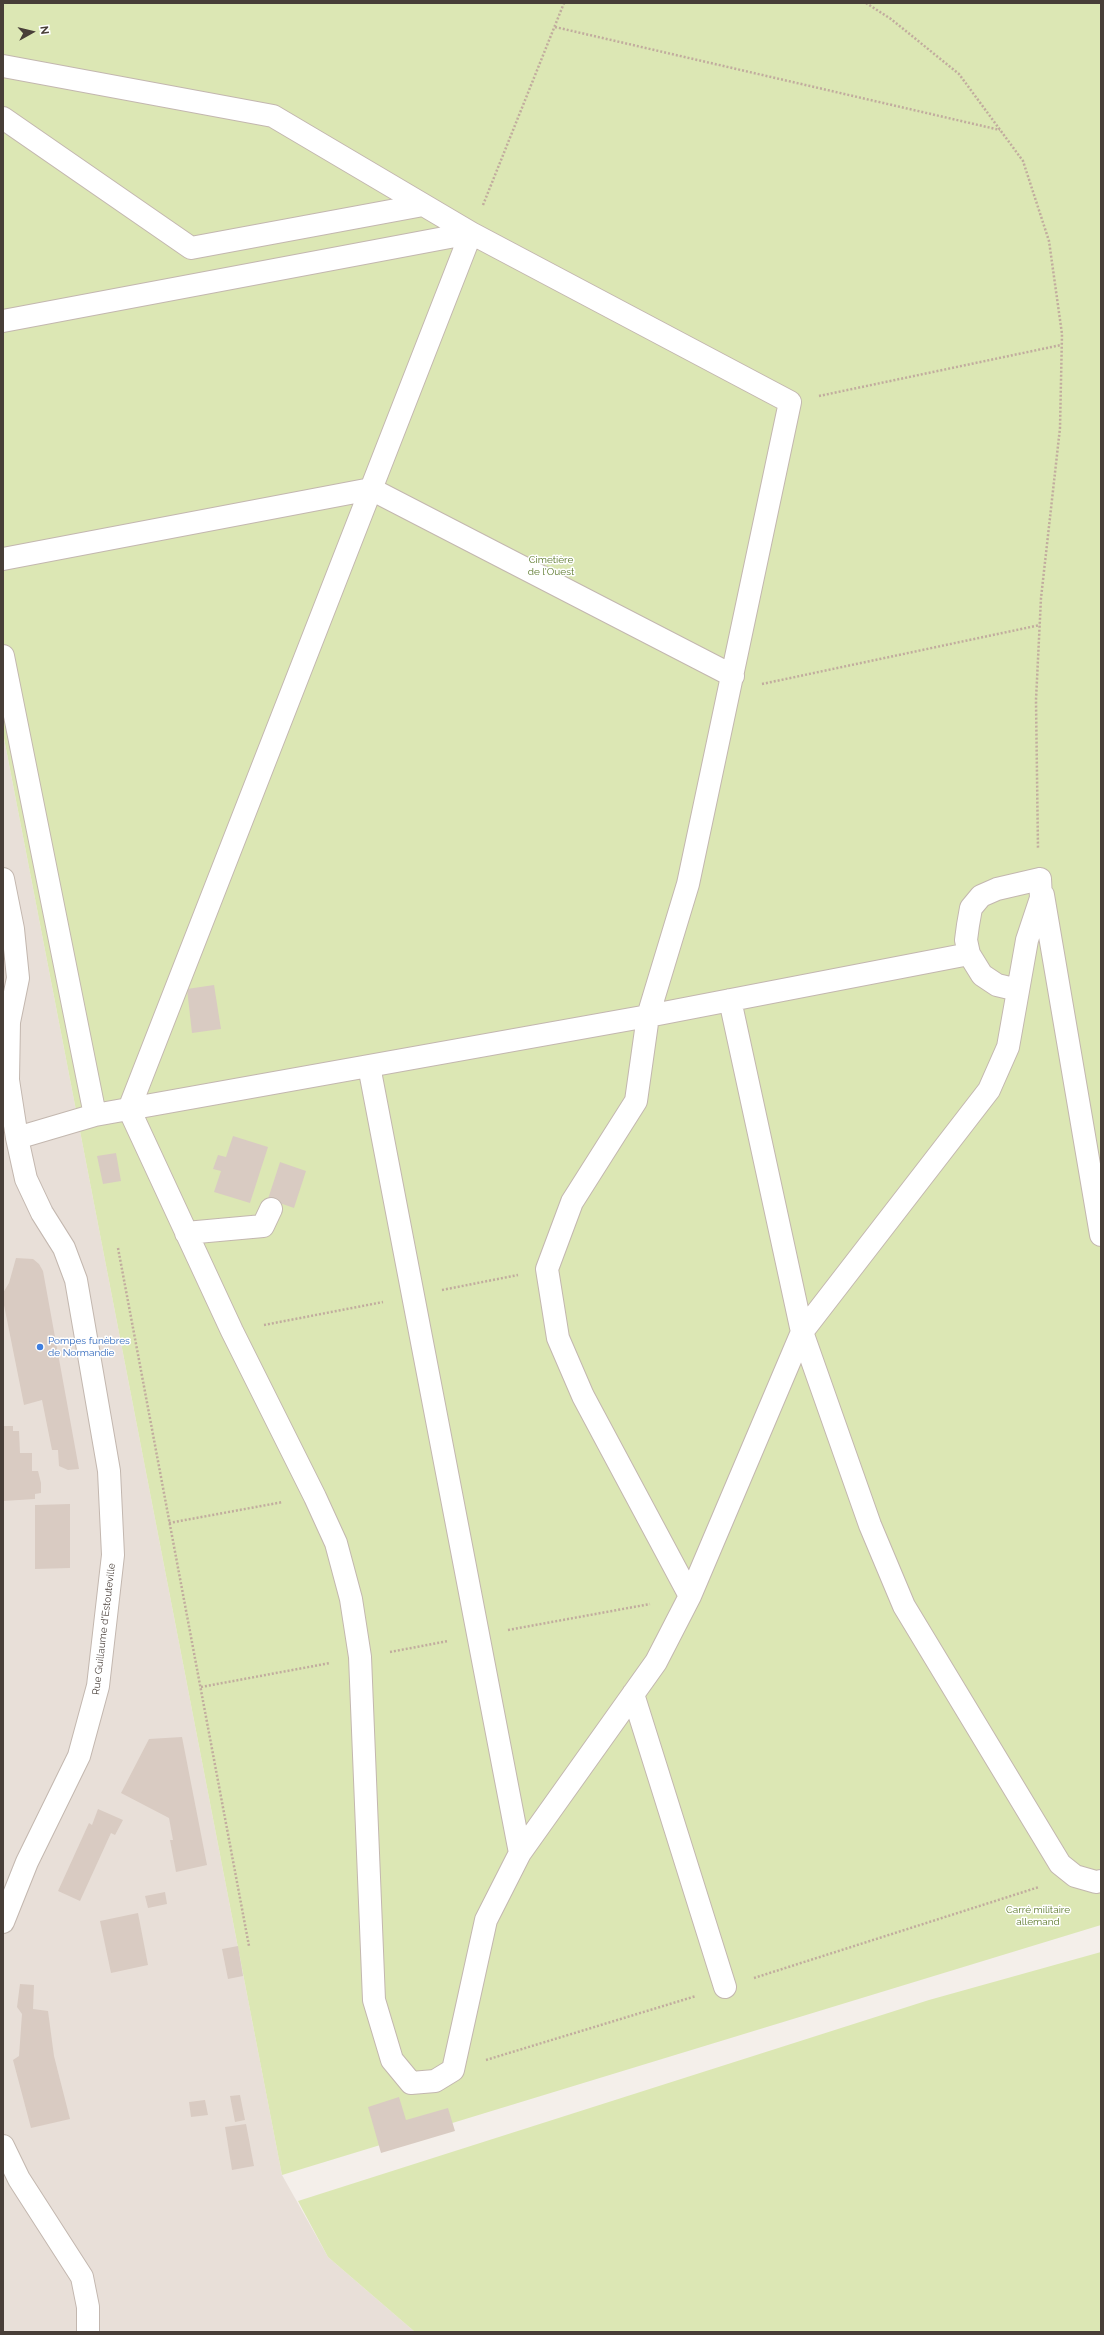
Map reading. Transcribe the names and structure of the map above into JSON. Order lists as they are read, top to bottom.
{
  "streets": {
    "street": ["Rue Guillaume d'Estouteville"]
  },
  "parks": ["Cimetière de l'Ouest", "Carré militaire allemand"],
  "places": ["Pompes funèbres de Normandie"],
  "north": "right"
}
